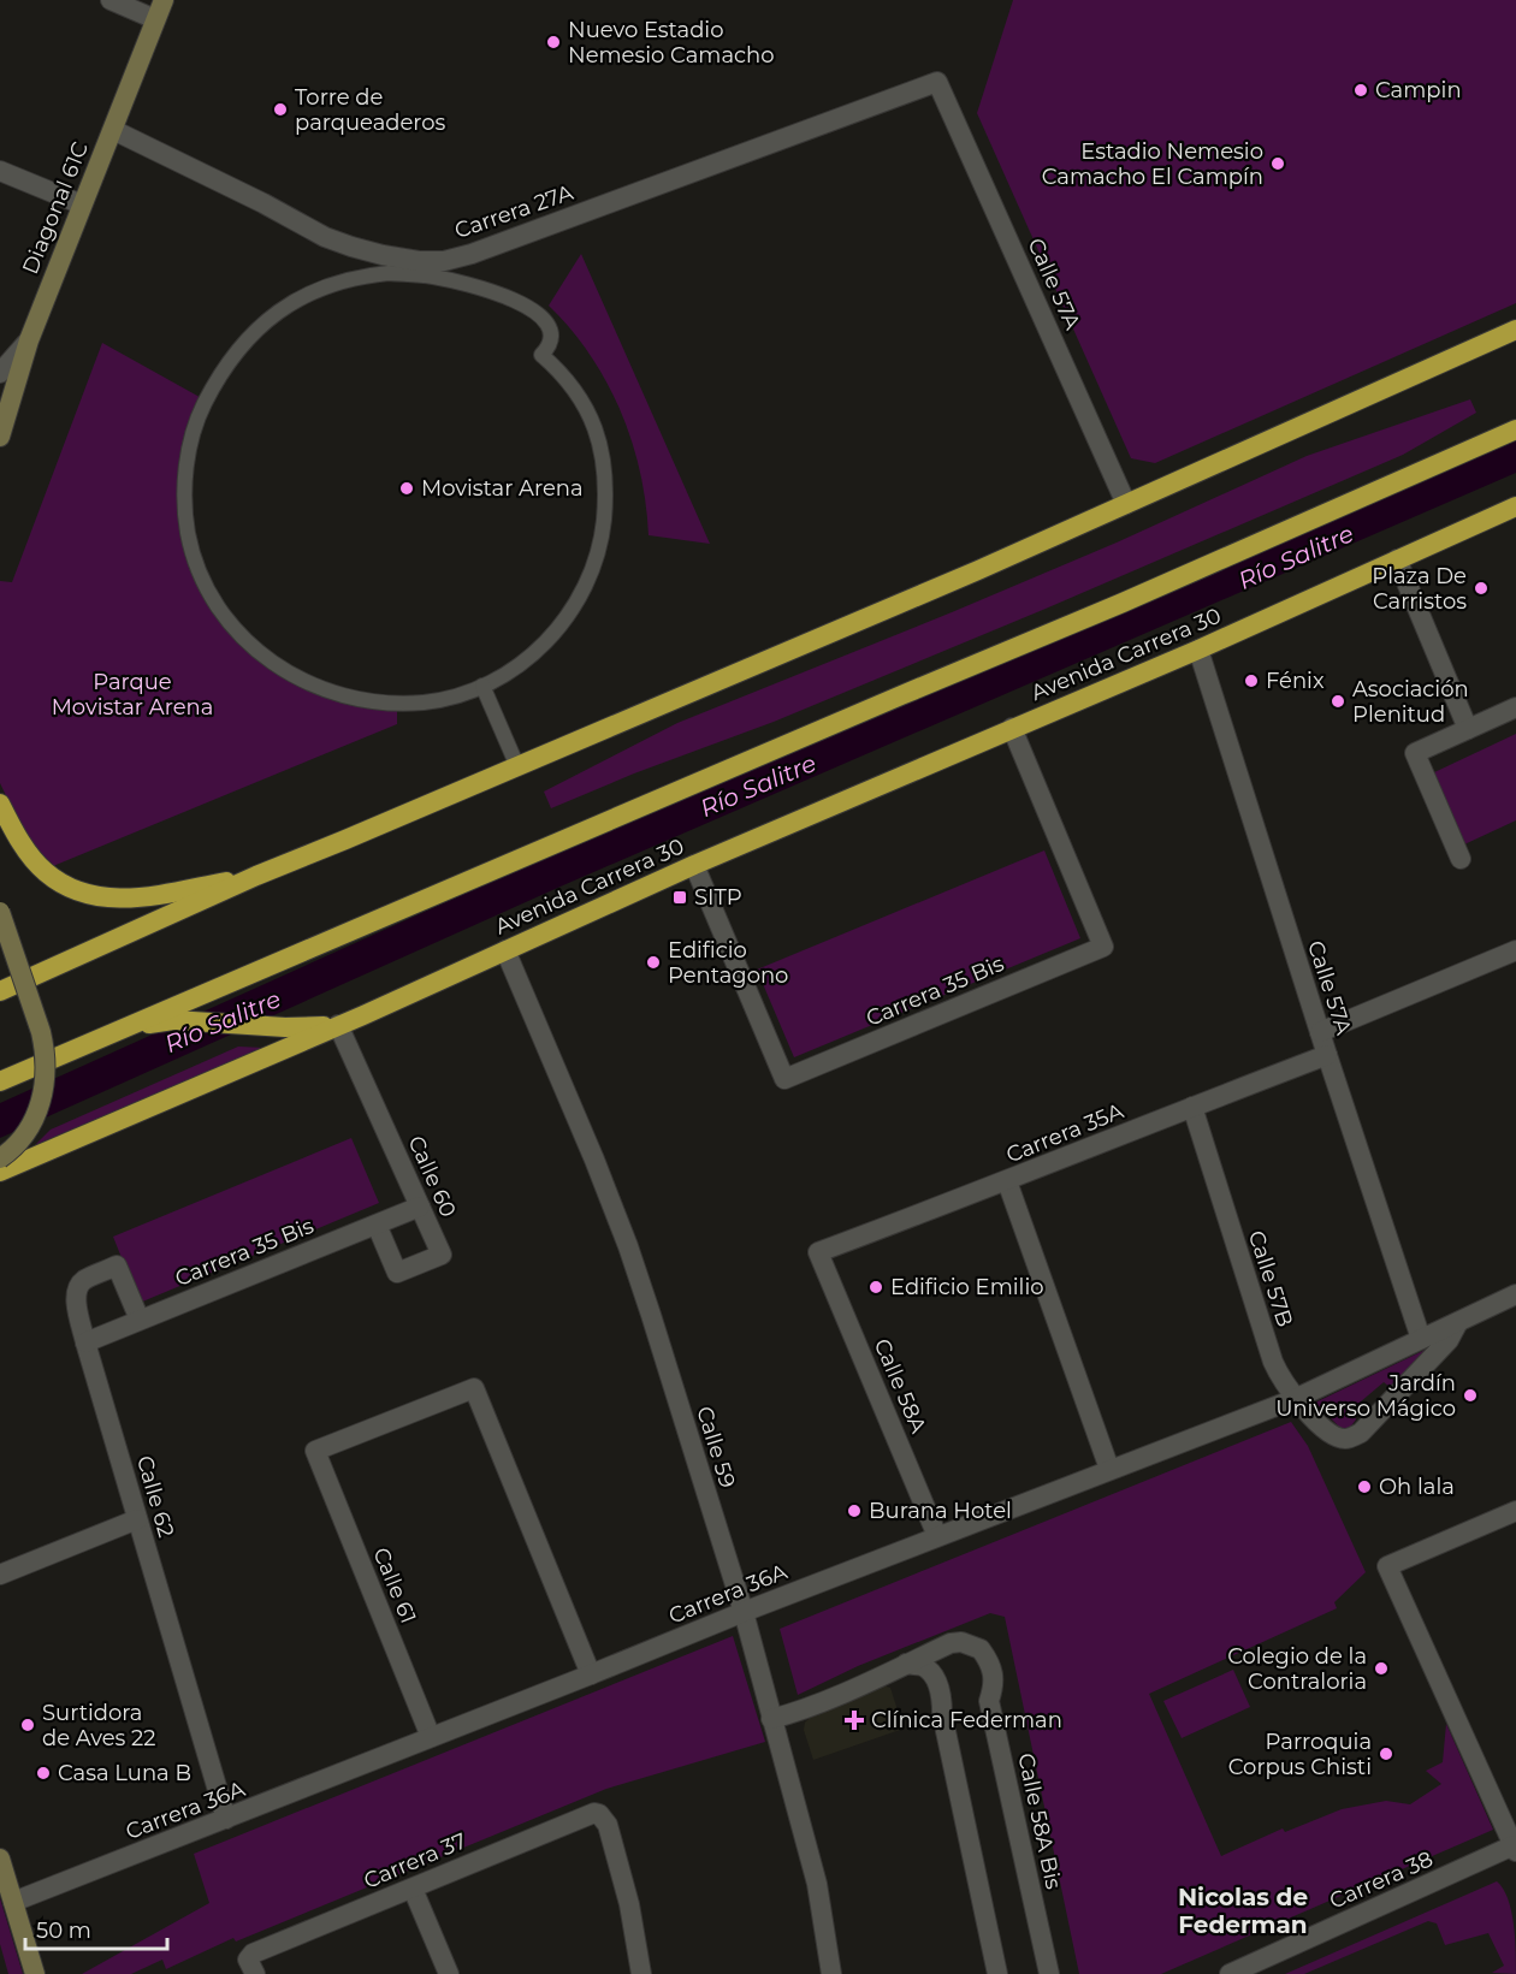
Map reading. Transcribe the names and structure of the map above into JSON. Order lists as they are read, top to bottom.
{
  "streets": {
    "highway": ["Avenida Carrera 30"],
    "main road": ["Diagonal 61C"],
    "street": [
      "Carrera 27A",
      "Calle 57A",
      "Carrera 35 Bis",
      "Carrera 35A",
      "Calle 60",
      "Calle 57B",
      "Calle 58A",
      "Calle 59",
      "Calle 62",
      "Calle 61",
      "Carrera 36A",
      "Calle 58A Bis",
      "Carrera 37",
      "Carrera 38"
    ]
  },
  "crossings": [
    ["Diagonal 61C", "Carrera 27A"],
    ["Carrera 27A", "Calle 57A"],
    ["Calle 57A", "Avenida Carrera 30"],
    ["Calle 57A", "Carrera 35A"],
    ["Calle 57A", "Carrera 36A"],
    ["Avenida Carrera 30", "Carrera 35 Bis"],
    ["Avenida Carrera 30", "Calle 60"],
    ["Avenida Carrera 30", "Calle 59"],
    ["Carrera 35 Bis", "Calle 60"],
    ["Carrera 35 Bis", "Calle 62"],
    ["Carrera 35A", "Calle 57B"],
    ["Carrera 35A", "Calle 58A"],
    ["Calle 57B", "Carrera 36A"],
    ["Calle 58A", "Carrera 36A"],
    ["Calle 59", "Carrera 36A"],
    ["Calle 62", "Carrera 36A"],
    ["Calle 61", "Carrera 36A"]
  ],
  "districts": ["Nicolas de Federman"],
  "water": ["Río Salitre"],
  "parks": ["Parque Movistar Arena"],
  "places": {
    "other": [
      "Nuevo Estadio Nemesio Camacho",
      "Campin",
      "Torre de parqueaderos",
      "Estadio Nemesio Camacho El Campín",
      "Movistar Arena",
      "Plaza De Carristos",
      "Fénix",
      "Asociación Plenitud",
      "Edificio Pentagono",
      "Edificio Emilio",
      "Jardín Universo Mágico",
      "Oh lala",
      "Burana Hotel",
      "Colegio de la Contraloria",
      "Surtidora de Aves 22",
      "Parroquia Corpus Chisti",
      "Casa Luna B"
    ],
    "transit": ["SITP"],
    "health": ["Clínica Federman"]
  },
  "scale_bar": "50 m"
}
